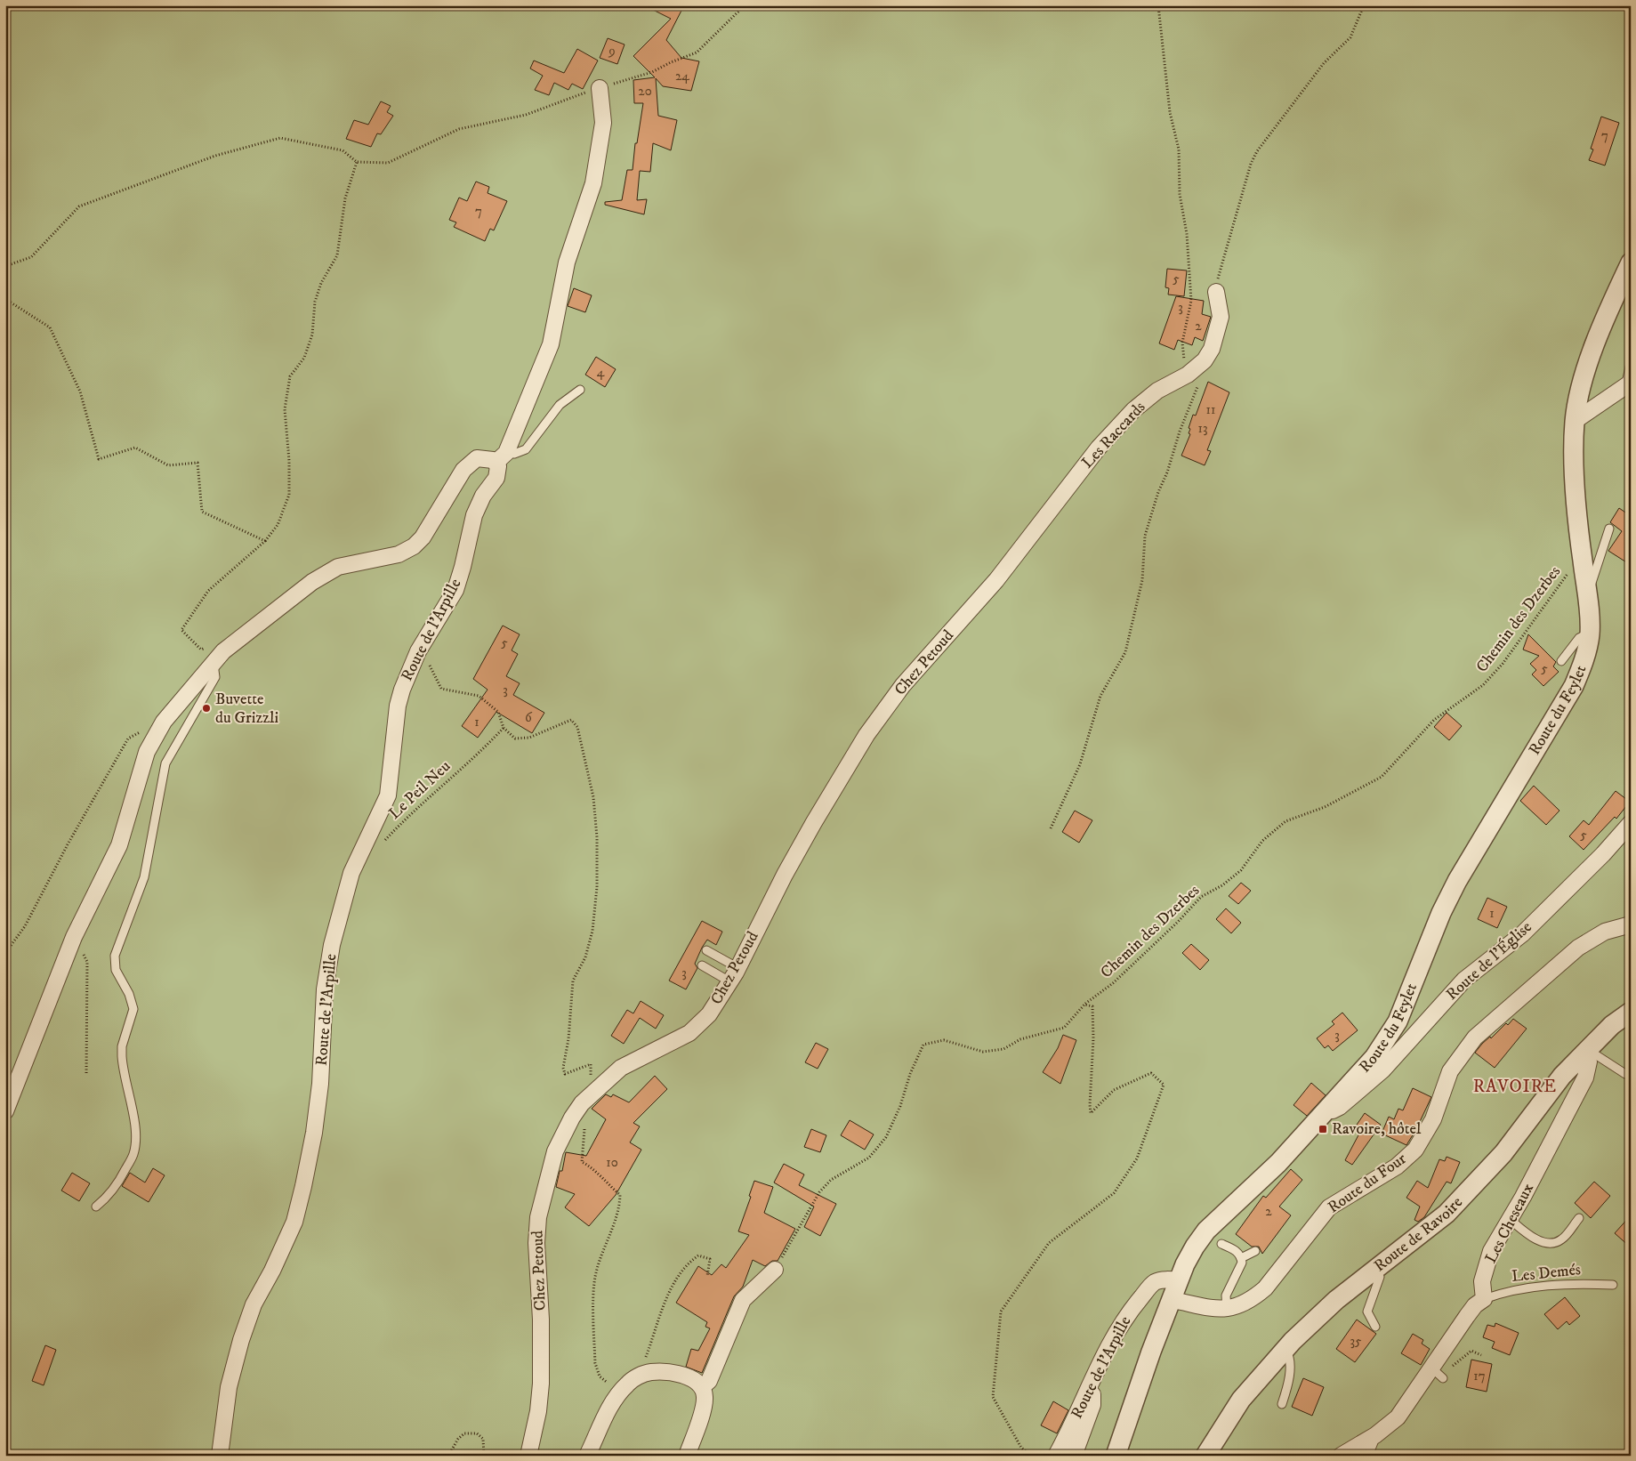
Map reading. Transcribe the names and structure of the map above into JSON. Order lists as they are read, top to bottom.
{
  "streets": {
    "street": [
      "Les Raccards",
      "Route de l'Arpille",
      "Chez Petoud",
      "Route du Feylet",
      "Route de l'Église",
      "Route du Four",
      "Les Cheseaux",
      "Route de Ravoire"
    ],
    "lane": ["Les Demés"],
    "path": ["Chemin des Dzerbes", "Le Peil Neu"]
  },
  "crossings": [
    ["Les Raccards", "Chez Petoud"],
    ["Chemin des Dzerbes", "Route du Feylet"],
    ["Route du Feylet", "Route de l'Église"],
    ["Les Cheseaux", "Route de Ravoire"],
    ["Les Cheseaux", "Les Demés"]
  ],
  "districts": ["RAVOIRE"],
  "places": {
    "other": ["Buvette du Grizzli"],
    "transit": ["Ravoire, hôtel"]
  },
  "house_numbers": [
    "9",
    "24",
    "20",
    "7",
    "7",
    "5",
    "3",
    "2",
    "4",
    "11",
    "13",
    "5",
    "5",
    "3",
    "6",
    "1",
    "5",
    "1",
    "3",
    "3",
    "10",
    "2",
    "35",
    "17"
  ]
}
